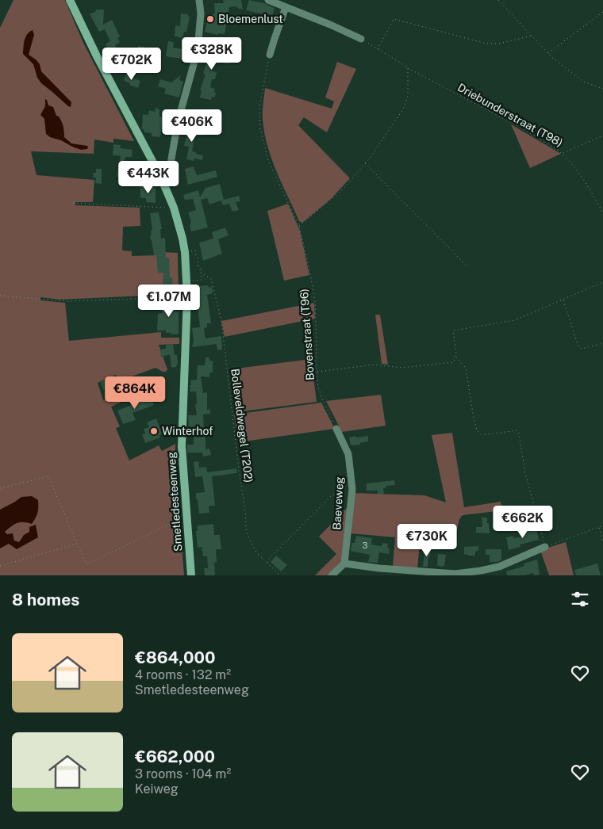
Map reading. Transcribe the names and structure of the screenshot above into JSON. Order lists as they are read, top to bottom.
{
  "streets": {
    "street": ["Smetledesteenweg", "Baeveweg"],
    "path": ["Driebunderstraat (T98)", "Bovenstraat (T96)", "Bolleveldwegel (T202)"]
  },
  "crossings": [
    ["Bovenstraat (T96)", "Baeveweg"],
    ["Bolleveldwegel (T202)", "Smetledesteenweg"]
  ],
  "places": ["Bloemenlust", "Winterhof"],
  "house_numbers": ["3"],
  "page": {
    "price": [
      "€328K",
      "€702K",
      "€406K",
      "€443K",
      "€1.07M",
      "€864K",
      "€662K",
      "€730K"
    ],
    "heading": "8 homes",
    "list": [
      {
        "name": "€864,000",
        "note": "4 rooms · 132 m² · Smetledesteenweg"
      },
      {
        "name": "€662,000",
        "note": "3 rooms · 104 m² · Keiweg"
      }
    ]
  }
}
